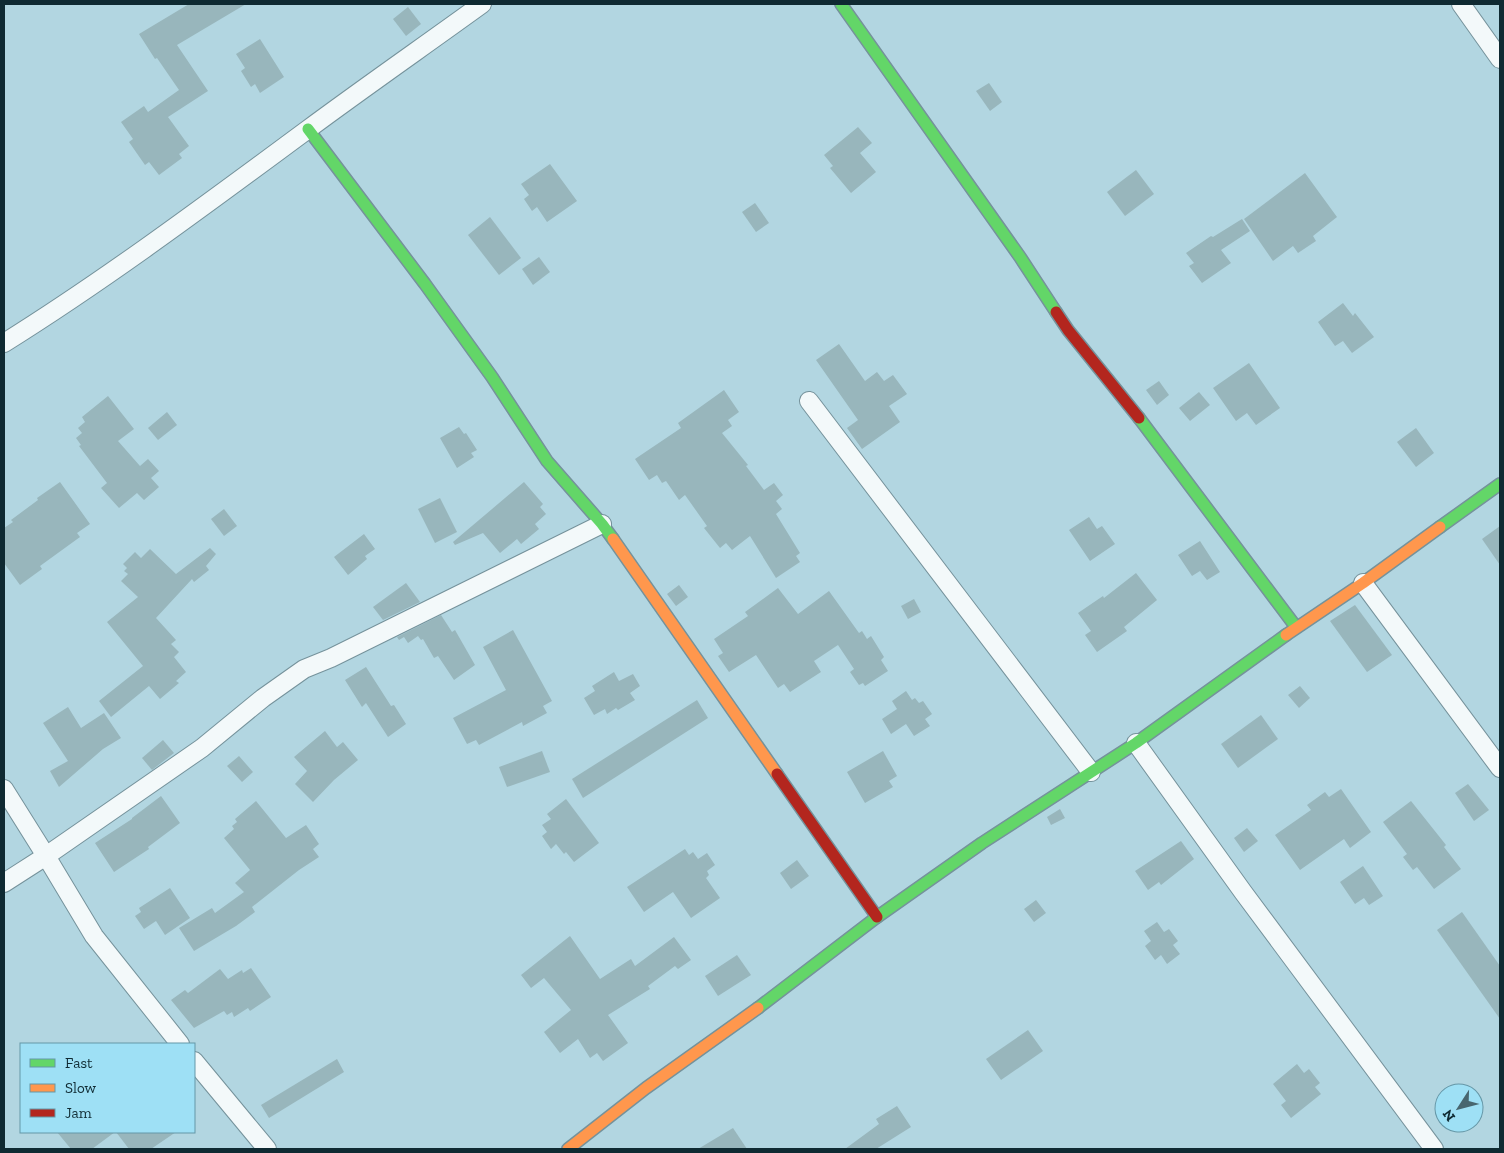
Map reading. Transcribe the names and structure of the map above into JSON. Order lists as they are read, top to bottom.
{
  "legend": ["Fast", "Slow", "Jam"],
  "north": "bottom left"
}
